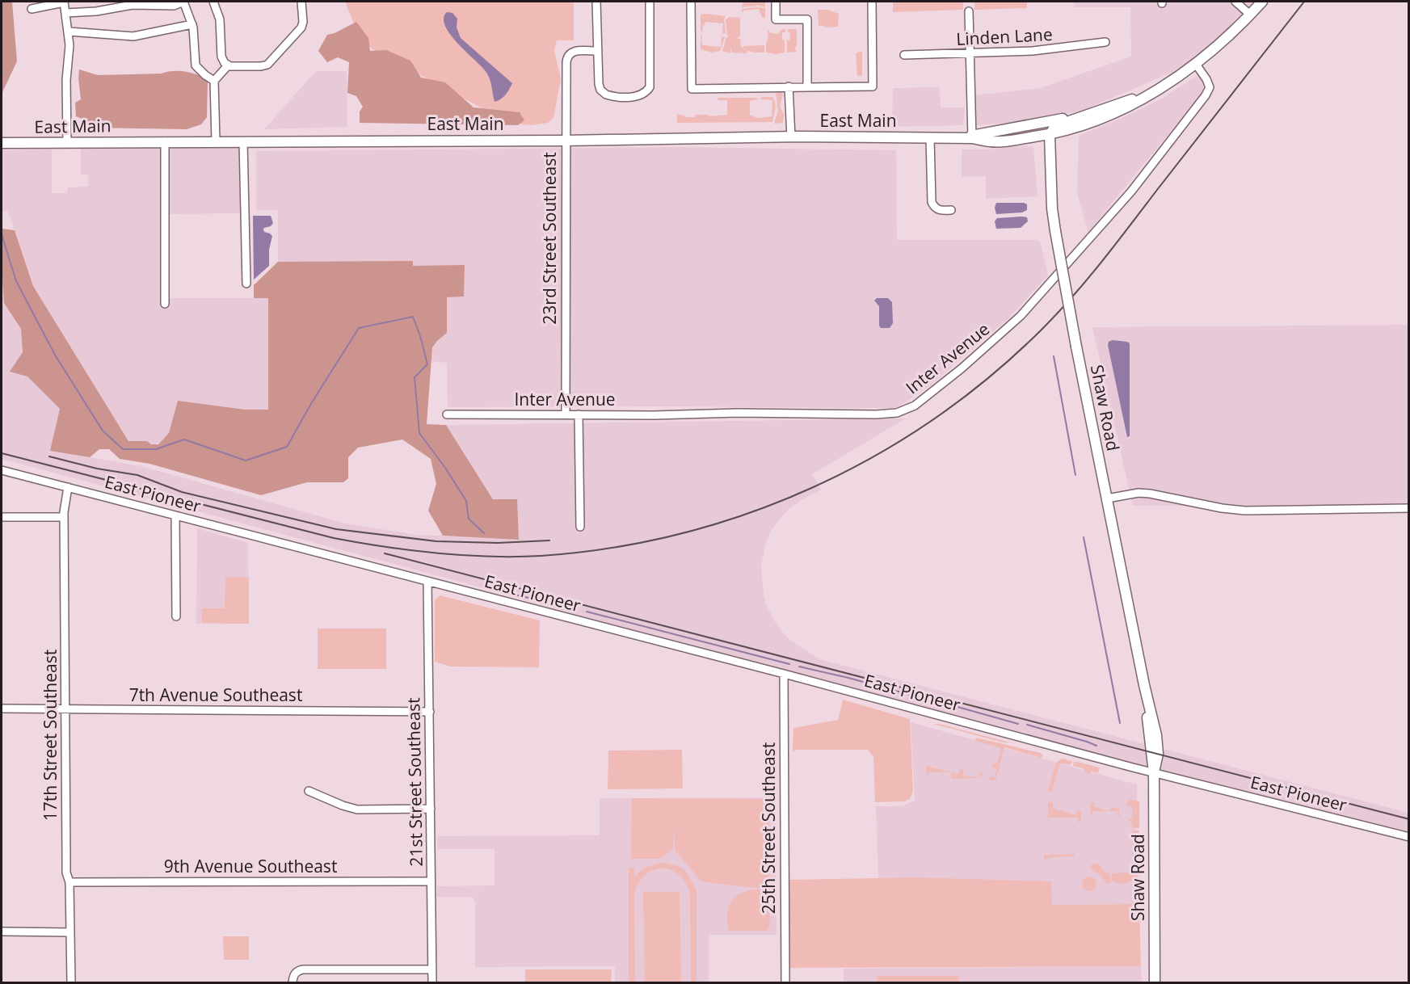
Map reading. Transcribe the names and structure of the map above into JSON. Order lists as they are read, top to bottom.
{
  "streets": {
    "main road": ["East Main", "Shaw Road"],
    "street": [
      "Linden Lane",
      "23rd Street Southeast",
      "Inter Avenue",
      "East Pioneer",
      "7th Avenue Southeast",
      "17th Street Southeast",
      "21st Street Southeast",
      "25th Street Southeast",
      "9th Avenue Southeast"
    ]
  },
  "crossings": [
    ["East Main", "23rd Street Southeast"],
    ["East Main", "Inter Avenue"],
    ["East Main", "Shaw Road"],
    ["23rd Street Southeast", "Inter Avenue"],
    ["Shaw Road", "East Pioneer"],
    ["East Pioneer", "17th Street Southeast"],
    ["East Pioneer", "21st Street Southeast"],
    ["East Pioneer", "25th Street Southeast"],
    ["7th Avenue Southeast", "17th Street Southeast"],
    ["7th Avenue Southeast", "21st Street Southeast"],
    ["17th Street Southeast", "9th Avenue Southeast"],
    ["21st Street Southeast", "9th Avenue Southeast"]
  ]
}
